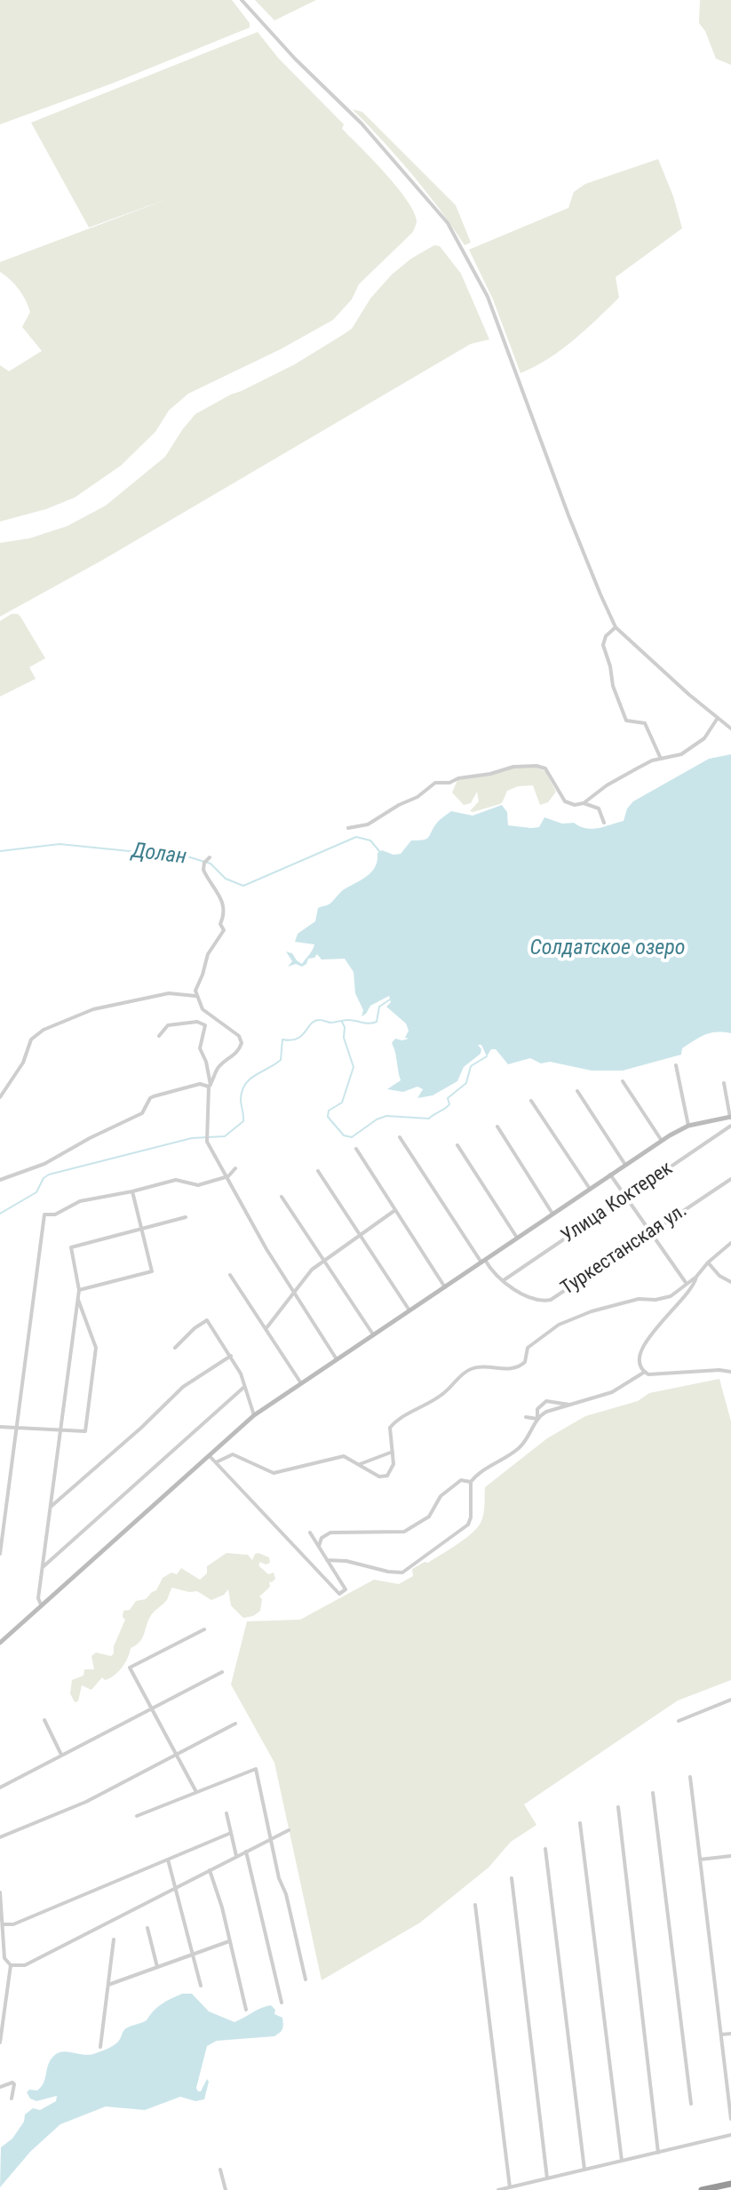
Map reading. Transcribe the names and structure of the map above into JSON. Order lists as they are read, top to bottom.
{
  "streets": {
    "street": ["Улица Коктерек", "Туркестанская ул."]
  },
  "crossings": [
    ["Улица Коктерек", "Туркестанская ул."]
  ],
  "water": ["Долан", "Солдатское озеро"]
}
